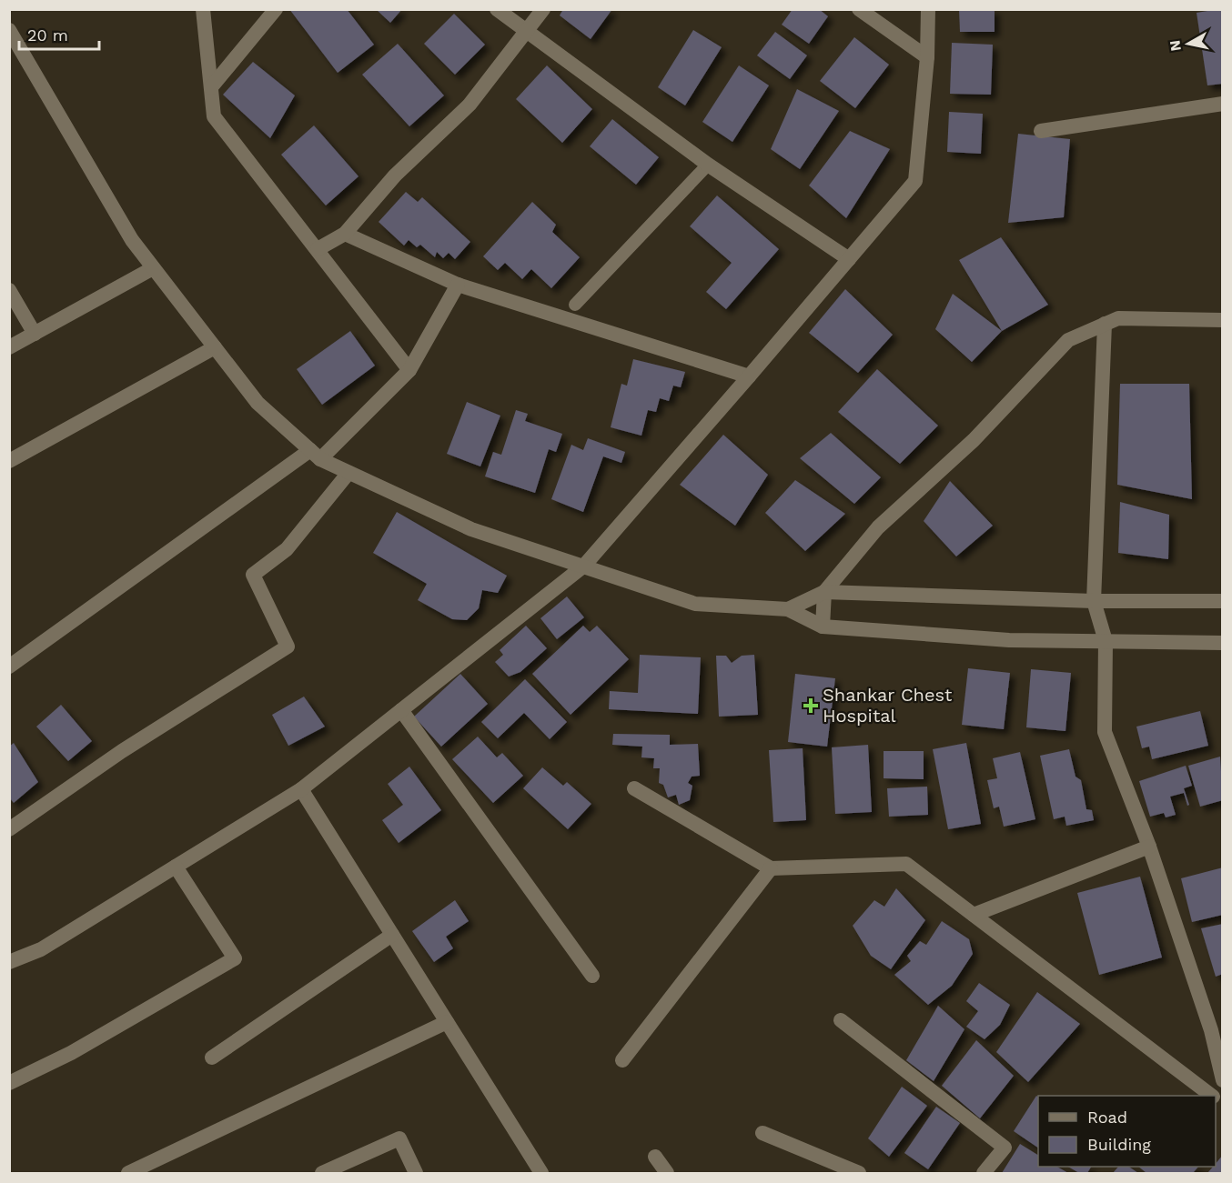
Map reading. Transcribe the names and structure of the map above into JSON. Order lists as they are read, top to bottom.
{
  "places": {
    "health": ["Shankar Chest Hospital"]
  },
  "legend": ["Road", "Building"],
  "scale_bar": "20 m",
  "north": "left"
}
